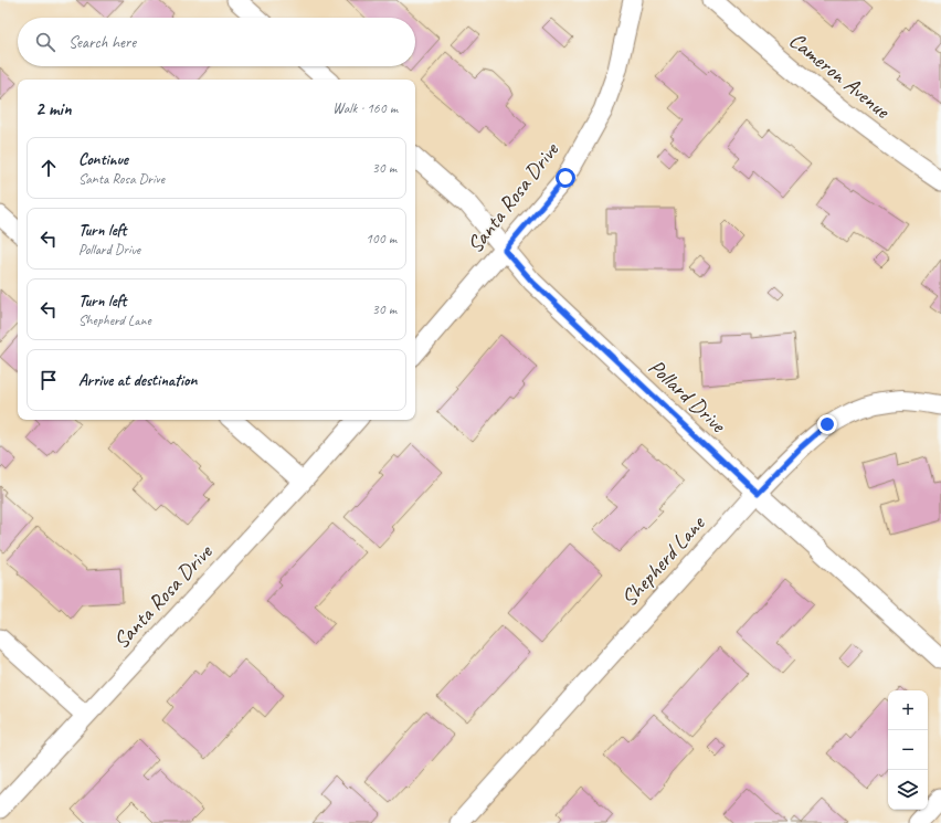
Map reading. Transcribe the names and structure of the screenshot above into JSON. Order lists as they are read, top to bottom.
{
  "streets": {
    "street": [
      "Cameron Avenue",
      "Santa Rosa Drive",
      "Pollard Drive",
      "Shepherd Lane"
    ]
  },
  "crossings": [
    ["Santa Rosa Drive", "Pollard Drive"],
    ["Pollard Drive", "Shepherd Lane"]
  ],
  "page": {
    "search": "Search here",
    "heading": ["2 min", "Walk · 160 m"],
    "list": [
      ["Continue", "Santa Rosa Drive", "30 m"],
      ["Turn left", "Pollard Drive", "100 m"],
      ["Turn left", "Shepherd Lane", "30 m"],
      "Arrive at destination"
    ],
    "map_buttons": ["+", "−"]
  }
}
